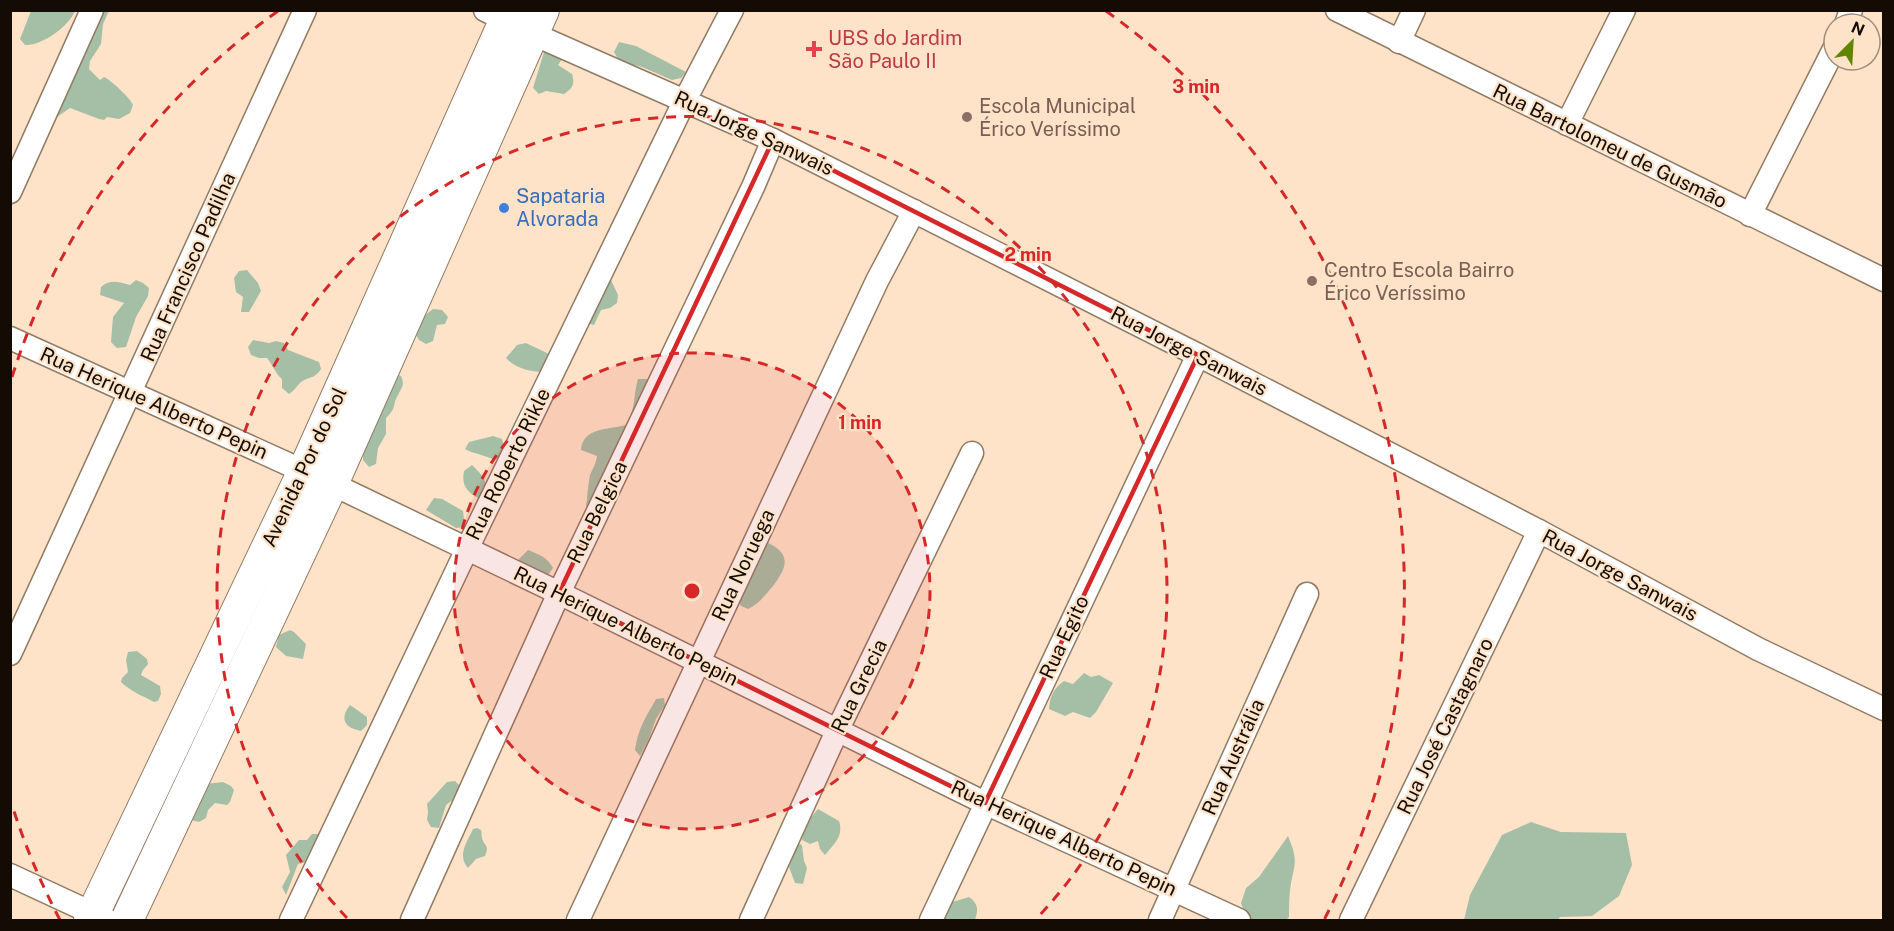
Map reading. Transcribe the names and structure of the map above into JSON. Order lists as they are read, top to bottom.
{
  "streets": {
    "street": [
      "Rua Jorge Sanwais",
      "Rua Bartolomeu de Gusmão",
      "Rua Francisco Padilha",
      "Rua Herique Alberto Pepin",
      "Rua Roberto Rikle",
      "Avenida Por do Sol",
      "Rua Belgica",
      "Rua Noruega",
      "Rua Egito",
      "Rua Grecia",
      "Rua José Castagnaro",
      "Rua Austrália"
    ]
  },
  "crossings": [
    ["Rua Jorge Sanwais", "Rua Roberto Rikle"],
    ["Rua Jorge Sanwais", "Avenida Por do Sol"],
    ["Rua Jorge Sanwais", "Rua Belgica"],
    ["Rua Jorge Sanwais", "Rua Noruega"],
    ["Rua Jorge Sanwais", "Rua Egito"],
    ["Rua Jorge Sanwais", "Rua José Castagnaro"],
    ["Rua Francisco Padilha", "Rua Herique Alberto Pepin"],
    ["Rua Herique Alberto Pepin", "Rua Roberto Rikle"],
    ["Rua Herique Alberto Pepin", "Avenida Por do Sol"],
    ["Rua Herique Alberto Pepin", "Rua Belgica"],
    ["Rua Herique Alberto Pepin", "Rua Noruega"],
    ["Rua Herique Alberto Pepin", "Rua Egito"],
    ["Rua Herique Alberto Pepin", "Rua Grecia"],
    ["Rua Herique Alberto Pepin", "Rua Austrália"]
  ],
  "places": {
    "health": ["UBS do Jardim São Paulo II"],
    "other": ["Escola Municipal Érico Veríssimo", "Sapataria Alvorada", "Centro Escola Bairro Érico Veríssimo"]
  },
  "north": "top right",
  "rings": ["3 min", "2 min", "1 min"]
}
